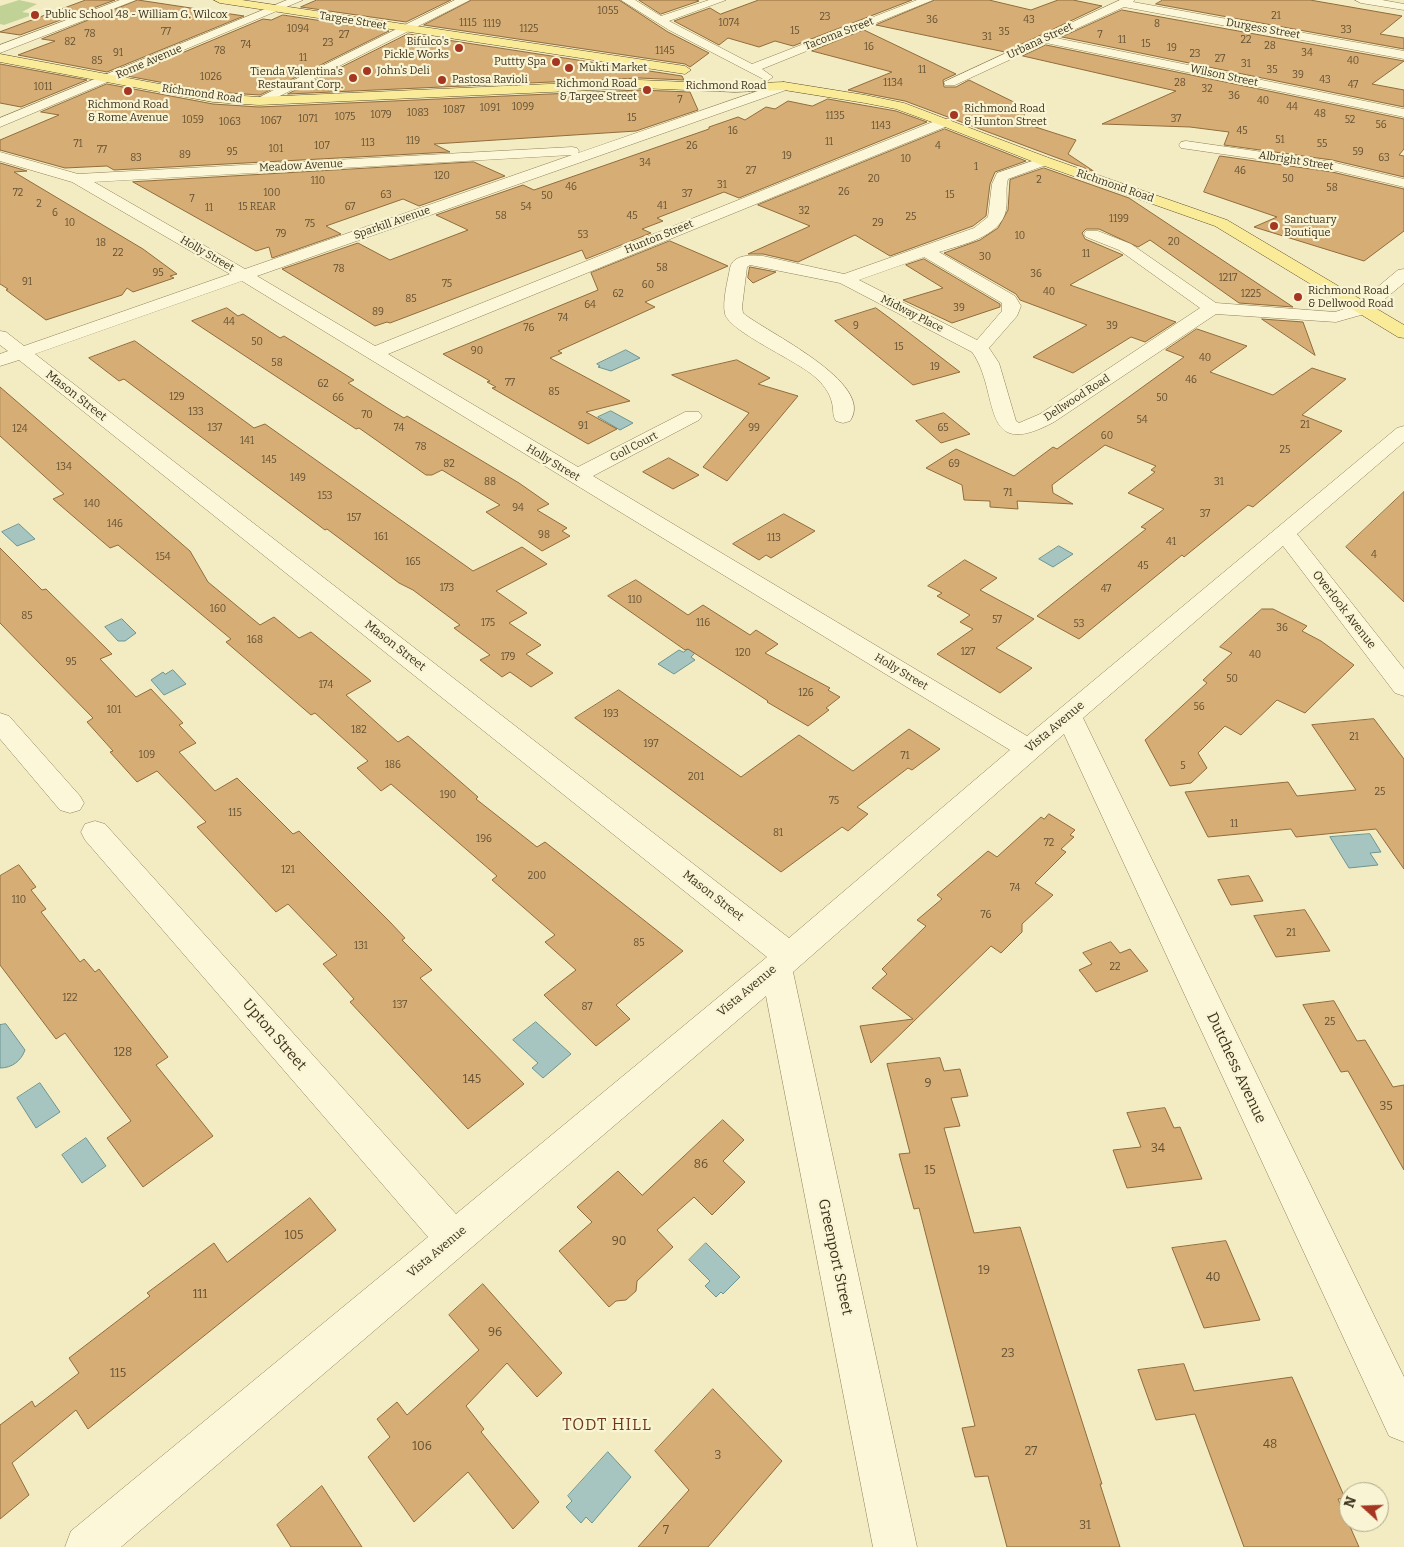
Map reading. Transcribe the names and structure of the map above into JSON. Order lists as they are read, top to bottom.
{
  "streets": {
    "main road": ["Targee Street", "Richmond Road"],
    "street": [
      "Durgess Street",
      "Tacoma Street",
      "Urbana Street",
      "Rome Avenue",
      "Wilson Street",
      "Albright Street",
      "Meadow Avenue",
      "Sparkill Avenue",
      "Hunton Street",
      "Holly Street",
      "Midway Place",
      "Mason Street",
      "Dellwood Road",
      "Goll Court",
      "Overlook Avenue",
      "Vista Avenue",
      "Upton Street",
      "Dutchess Avenue",
      "Greenport Street"
    ]
  },
  "crossings": [
    ["Targee Street", "Rome Avenue"],
    ["Durgess Street", "Urbana Street"],
    ["Urbana Street", "Wilson Street"],
    ["Rome Avenue", "Richmond Road"],
    ["Richmond Road", "Sparkill Avenue"],
    ["Richmond Road", "Hunton Street"],
    ["Meadow Avenue", "Sparkill Avenue"],
    ["Meadow Avenue", "Holly Street"],
    ["Sparkill Avenue", "Holly Street"],
    ["Sparkill Avenue", "Mason Street"],
    ["Hunton Street", "Holly Street"],
    ["Holly Street", "Goll Court"],
    ["Holly Street", "Vista Avenue"],
    ["Midway Place", "Dellwood Road"],
    ["Mason Street", "Vista Avenue"],
    ["Mason Street", "Greenport Street"],
    ["Overlook Avenue", "Vista Avenue"],
    ["Vista Avenue", "Upton Street"],
    ["Vista Avenue", "Dutchess Avenue"],
    ["Vista Avenue", "Greenport Street"]
  ],
  "districts": ["TODT HILL"],
  "places": [
    "Public School 48 - William G. Wilcox",
    "Bifulco's Pickle Works",
    "Puttty Spa",
    "Mukti Market",
    "John's Deli",
    "Tienda Valentina's Restaurant Corp.",
    "Pastosa Ravioli",
    "Richmond Road & Targee Street",
    "Richmond Road & Rome Avenue",
    "Richmond Road & Hunton Street",
    "Sanctuary Boutique",
    "Richmond Road & Dellwood Road"
  ],
  "house_numbers": [
    "1055",
    "21",
    "23",
    "36",
    "43",
    "1115",
    "1074",
    "1119",
    "8",
    "1094",
    "1125",
    "33",
    "15",
    "77",
    "35",
    "78",
    "27",
    "7",
    "31",
    "11",
    "22",
    "82",
    "23",
    "15",
    "74",
    "28",
    "16",
    "19",
    "78",
    "1145",
    "91",
    "34",
    "23",
    "11",
    "27",
    "85",
    "40",
    "31",
    "11",
    "35",
    "39",
    "1026",
    "43",
    "1134",
    "28",
    "47",
    "1011",
    "32",
    "36",
    "7",
    "40",
    "1099",
    "44",
    "1091",
    "1087",
    "1083",
    "48",
    "1079",
    "1135",
    "1075",
    "15",
    "1071",
    "37",
    "1059",
    "52",
    "1067",
    "1063",
    "56",
    "1143",
    "16",
    "45",
    "51",
    "119",
    "11",
    "113",
    "71",
    "55",
    "107",
    "26",
    "4",
    "101",
    "77",
    "95",
    "59",
    "89",
    "19",
    "83",
    "63",
    "10",
    "34",
    "1",
    "27",
    "46",
    "120",
    "20",
    "50",
    "2",
    "110",
    "31",
    "46",
    "58",
    "26",
    "72",
    "100",
    "37",
    "63",
    "15",
    "50",
    "7",
    "2",
    "41",
    "15 REAR",
    "67",
    "54",
    "11",
    "32",
    "6",
    "58",
    "45",
    "25",
    "1199",
    "10",
    "29",
    "75",
    "79",
    "53",
    "10",
    "20",
    "18",
    "22",
    "11",
    "30",
    "58",
    "78",
    "95",
    "36",
    "1217",
    "91",
    "75",
    "60",
    "40",
    "62",
    "1225",
    "85",
    "64",
    "39",
    "89",
    "74",
    "44",
    "9",
    "39",
    "76",
    "50",
    "15",
    "90",
    "40",
    "58",
    "19",
    "46",
    "77",
    "62",
    "85",
    "129",
    "66",
    "50",
    "133",
    "70",
    "54",
    "21",
    "91",
    "137",
    "74",
    "99",
    "65",
    "124",
    "60",
    "141",
    "78",
    "25",
    "145",
    "82",
    "69",
    "134",
    "149",
    "88",
    "31",
    "71",
    "153",
    "140",
    "94",
    "37",
    "157",
    "146",
    "98",
    "161",
    "113",
    "41",
    "4",
    "154",
    "165",
    "45",
    "173",
    "47",
    "110",
    "160",
    "85",
    "57",
    "175",
    "116",
    "53",
    "36",
    "168",
    "127",
    "120",
    "40",
    "179",
    "95",
    "50",
    "174",
    "126",
    "56",
    "101",
    "193",
    "182",
    "21",
    "197",
    "109",
    "71",
    "186",
    "5",
    "201",
    "25",
    "190",
    "75",
    "115",
    "11",
    "81",
    "196",
    "72",
    "121",
    "200",
    "74",
    "110",
    "76",
    "21",
    "85",
    "131",
    "22",
    "122",
    "137",
    "87",
    "25",
    "128",
    "145",
    "9",
    "35",
    "34",
    "86",
    "15",
    "105",
    "90",
    "19",
    "40",
    "111",
    "96",
    "23",
    "115",
    "48",
    "106",
    "27",
    "3",
    "31",
    "7"
  ],
  "north": "left"
}
